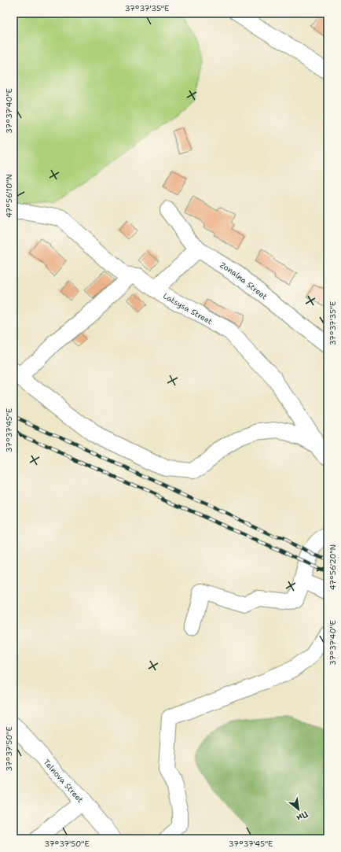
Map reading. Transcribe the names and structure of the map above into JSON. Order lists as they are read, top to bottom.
{
  "streets": {
    "street": ["Zonalna Street", "Latsysa Street", "Telnova Street"]
  },
  "north": "bottom right",
  "coordinates": [
    "37°37'35\"E",
    "37°37'40\"E",
    "47°56'10\"N",
    "37°37'45\"E",
    "47°56'20\"N",
    "37°37'50\"E"
  ]
}
